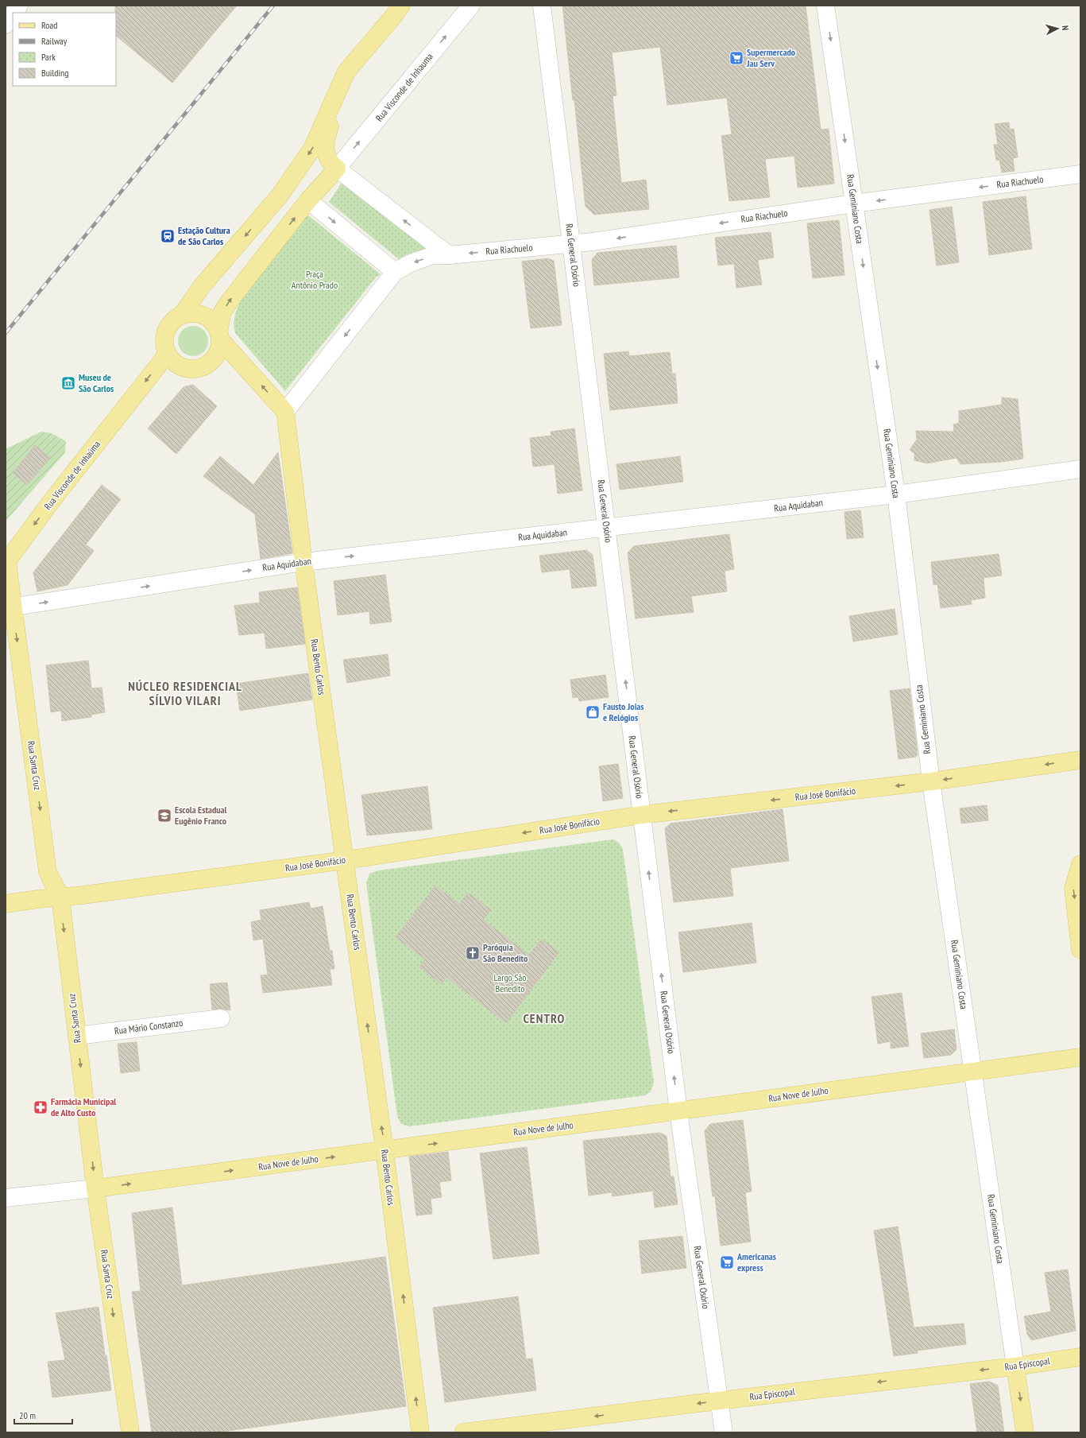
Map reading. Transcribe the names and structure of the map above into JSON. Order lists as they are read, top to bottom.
{
  "streets": {
    "main road": [
      "Rua Geminiano Costa",
      "Rua Visconde de Inhaúma",
      "Rua Bento Carlos",
      "Rua Santa Cruz",
      "Rua José Bonifácio",
      "Rua Nove de Julho",
      "Rua Episcopal"
    ],
    "street": [
      "Rua Visconde de Inhauma",
      "Rua Riachuelo",
      "Rua General Osório",
      "Rua Aquidaban",
      "Rua Mário Constanzo"
    ]
  },
  "crossings": [
    ["Rua Riachuelo", "Rua Geminiano Costa"],
    ["Rua Riachuelo", "Rua General Osório"],
    ["Rua Geminiano Costa", "Rua Aquidaban"],
    ["Rua Geminiano Costa", "Rua José Bonifácio"],
    ["Rua Geminiano Costa", "Rua Nove de Julho"],
    ["Rua Geminiano Costa", "Rua Episcopal"],
    ["Rua General Osório", "Rua Aquidaban"],
    ["Rua General Osório", "Rua José Bonifácio"],
    ["Rua General Osório", "Rua Nove de Julho"],
    ["Rua General Osório", "Rua Episcopal"],
    ["Rua Visconde de Inhaúma", "Rua Aquidaban"],
    ["Rua Visconde de Inhaúma", "Rua Santa Cruz"],
    ["Rua Aquidaban", "Rua Bento Carlos"],
    ["Rua Aquidaban", "Rua Santa Cruz"],
    ["Rua Bento Carlos", "Rua José Bonifácio"],
    ["Rua Bento Carlos", "Rua Nove de Julho"],
    ["Rua Santa Cruz", "Rua José Bonifácio"],
    ["Rua Santa Cruz", "Rua Mário Constanzo"],
    ["Rua Santa Cruz", "Rua Nove de Julho"]
  ],
  "one_way": [
    "Rua Visconde de Inhauma",
    "Rua Riachuelo",
    "Rua Geminiano Costa",
    "Rua General Osório",
    "Rua Visconde de Inhaúma",
    "Rua Aquidaban",
    "Rua Bento Carlos",
    "Rua Santa Cruz",
    "Rua José Bonifácio",
    "Rua Nove de Julho",
    "Rua Episcopal"
  ],
  "districts": ["NÚCLEO RESIDENCIAL SÍLVIO VILARI", "CENTRO"],
  "parks": ["Praça Antônio Prado", "Largo São Benedito"],
  "places": {
    "supermarket": ["Supermercado Jau Serv", "Americanas express"],
    "station": ["Estação Cultura de São Carlos"],
    "museum": ["Museu de São Carlos"],
    "shop": ["Fausto Joias e Relógios"],
    "school or university": ["Escola Estadual Eugênio Franco"],
    "church": ["Paróquia São Benedito"],
    "pharmacy": ["Farmácia Municipal de Alto Custo"]
  },
  "legend": [
    "Road",
    "Railway",
    "Park",
    "Building"
  ],
  "scale_bar": "20 m",
  "north": "right"
}
